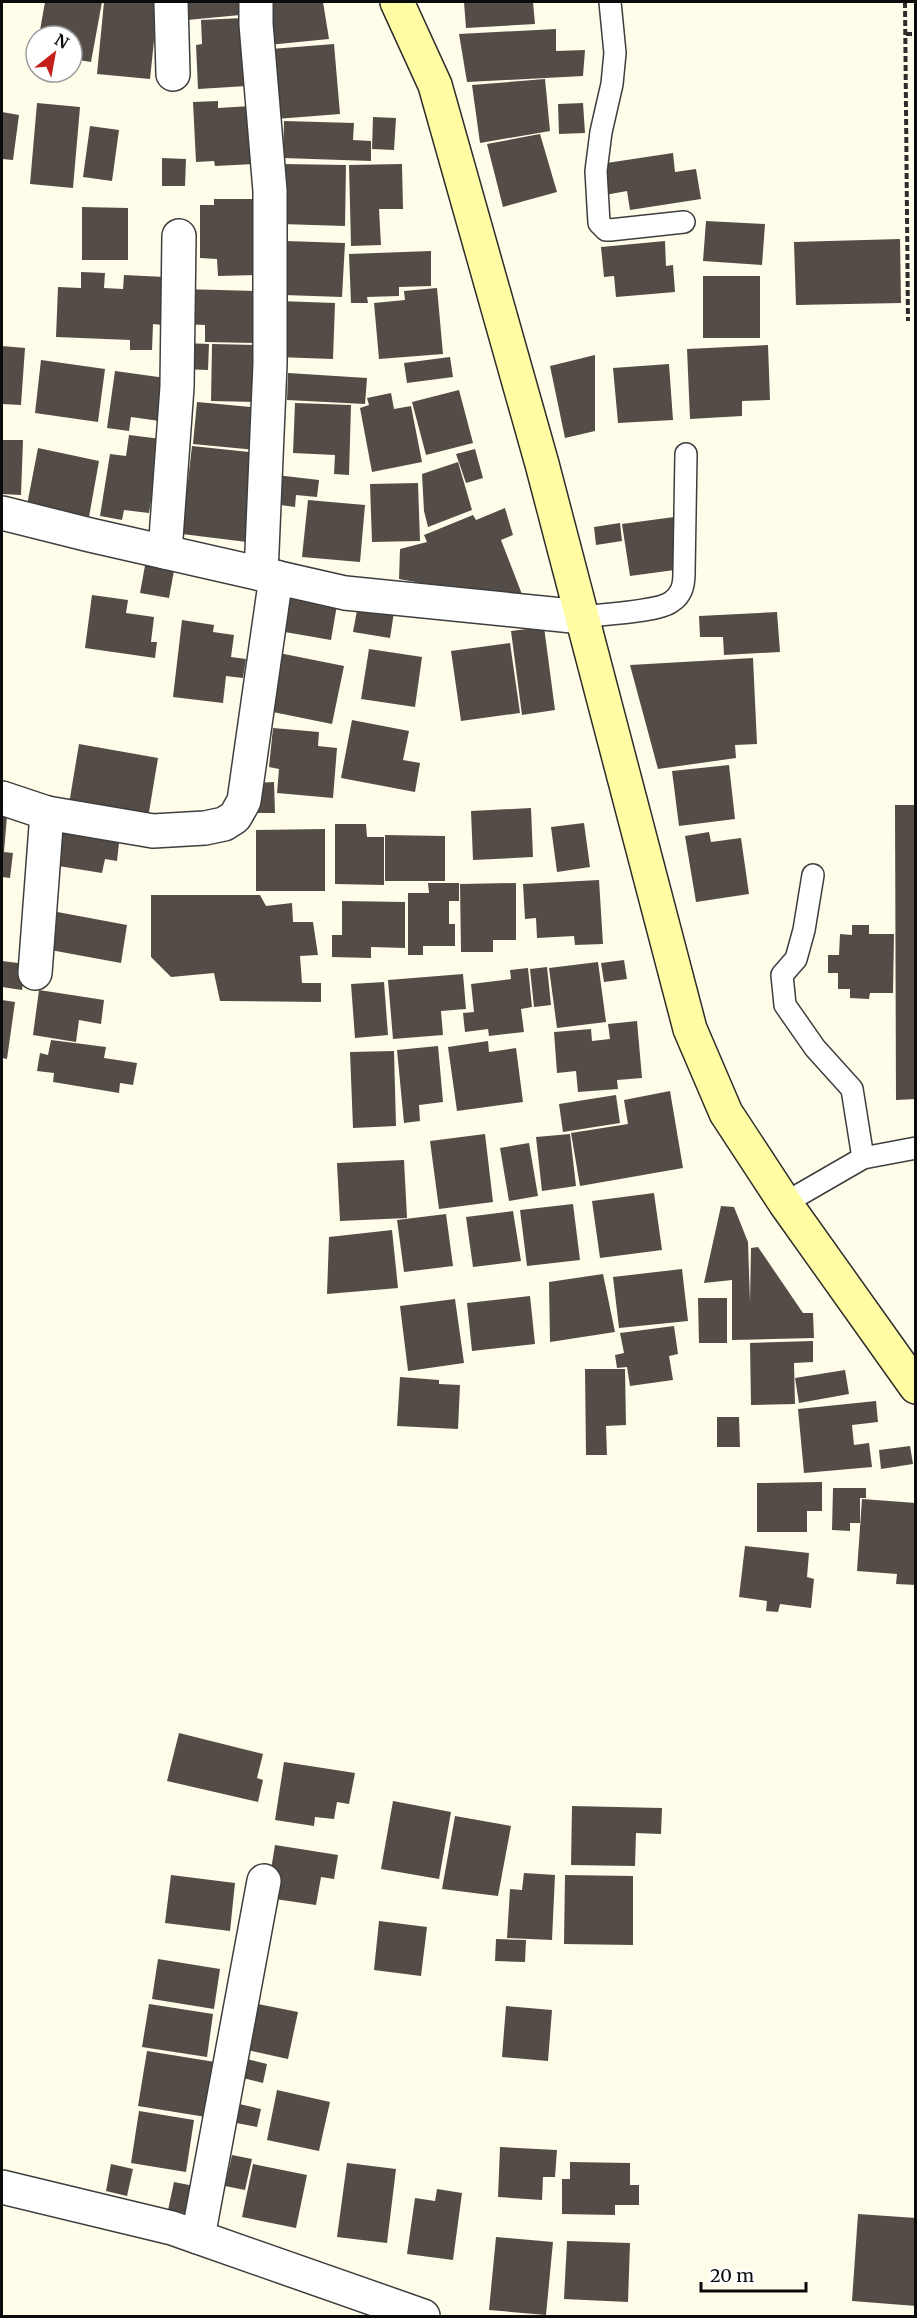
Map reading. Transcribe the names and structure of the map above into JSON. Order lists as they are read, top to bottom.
{
  "scale_bar": "20 m",
  "north": "top right"
}
